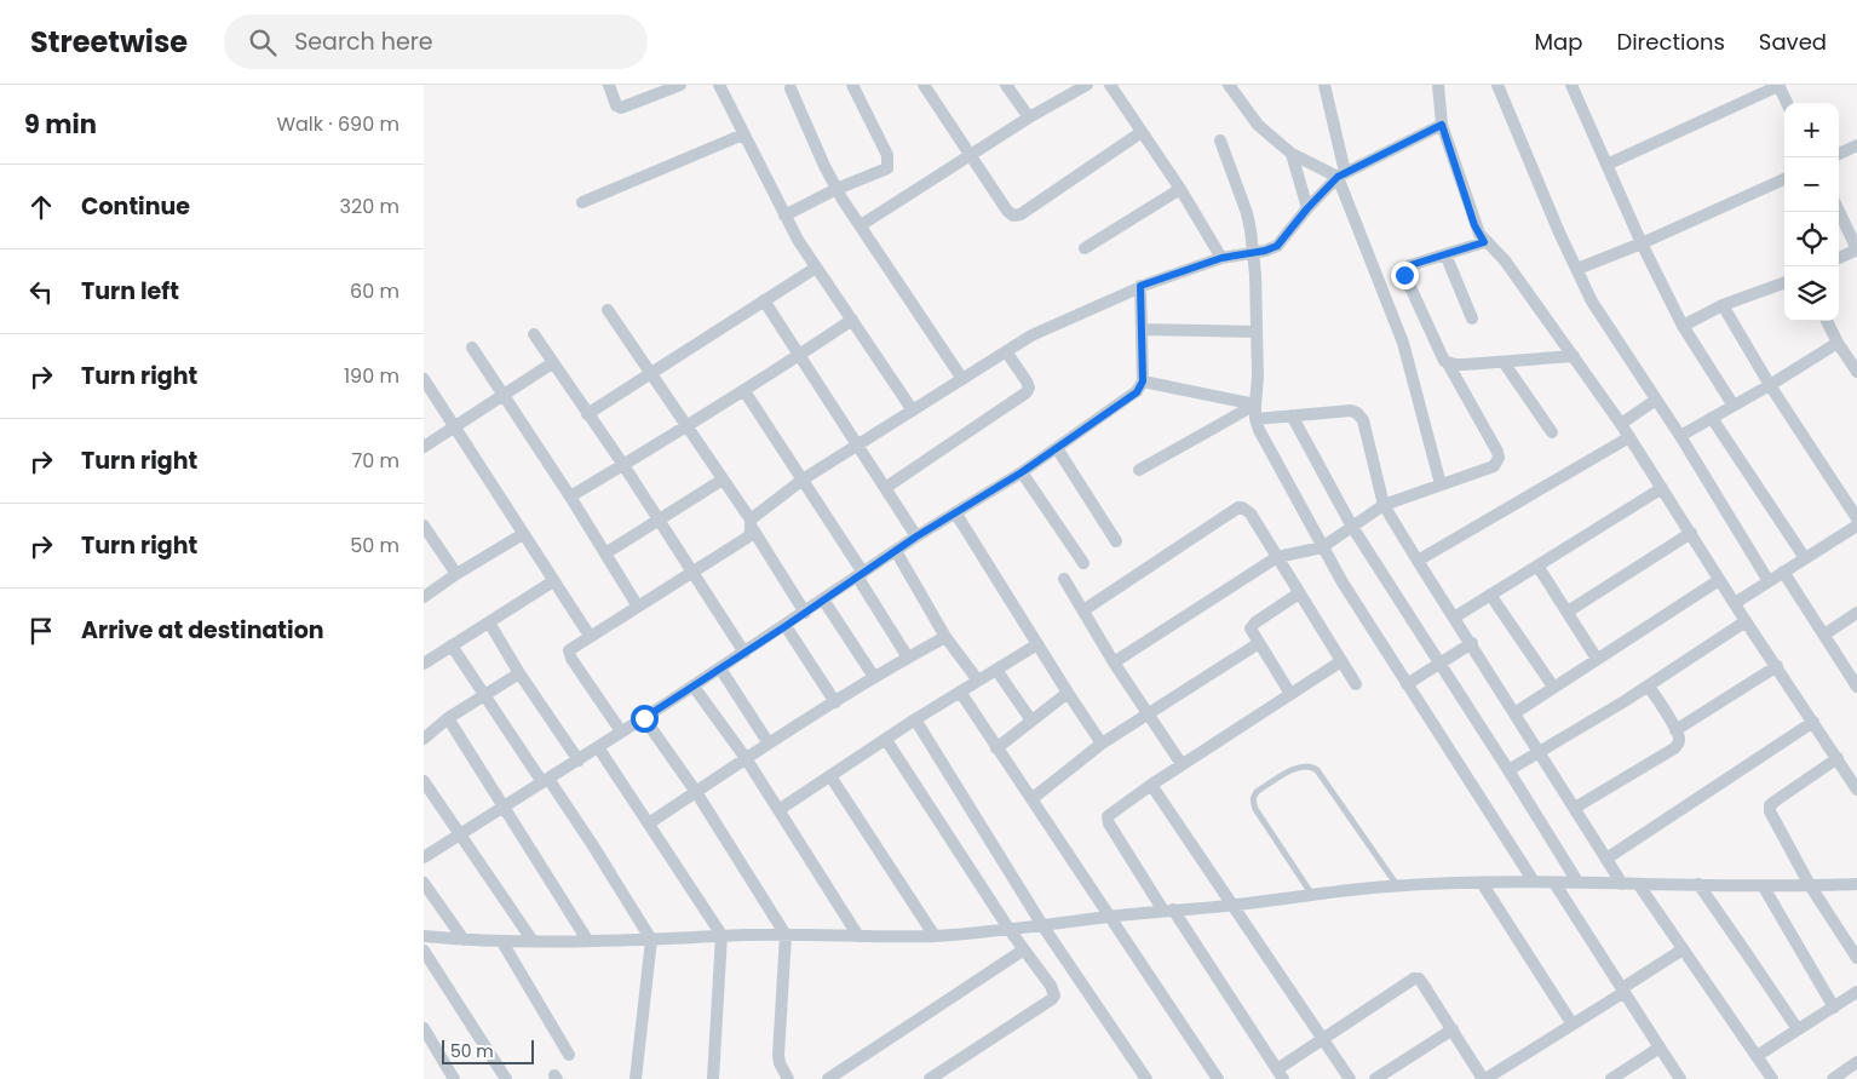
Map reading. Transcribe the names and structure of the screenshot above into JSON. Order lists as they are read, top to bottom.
{
  "scale_bar": "50 m",
  "page": {
    "header": "Streetwise",
    "search": "Search here",
    "nav": ["Map", "Directions", "Saved"],
    "heading": ["9 min", "Walk · 690 m"],
    "map_buttons": ["+", "−"],
    "list": [
      ["Continue", "320 m"],
      ["Turn left", "60 m"],
      ["Turn right", "190 m"],
      ["Turn right", "70 m"],
      ["Turn right", "50 m"],
      "Arrive at destination"
    ],
    "scale": "50 m"
  }
}
